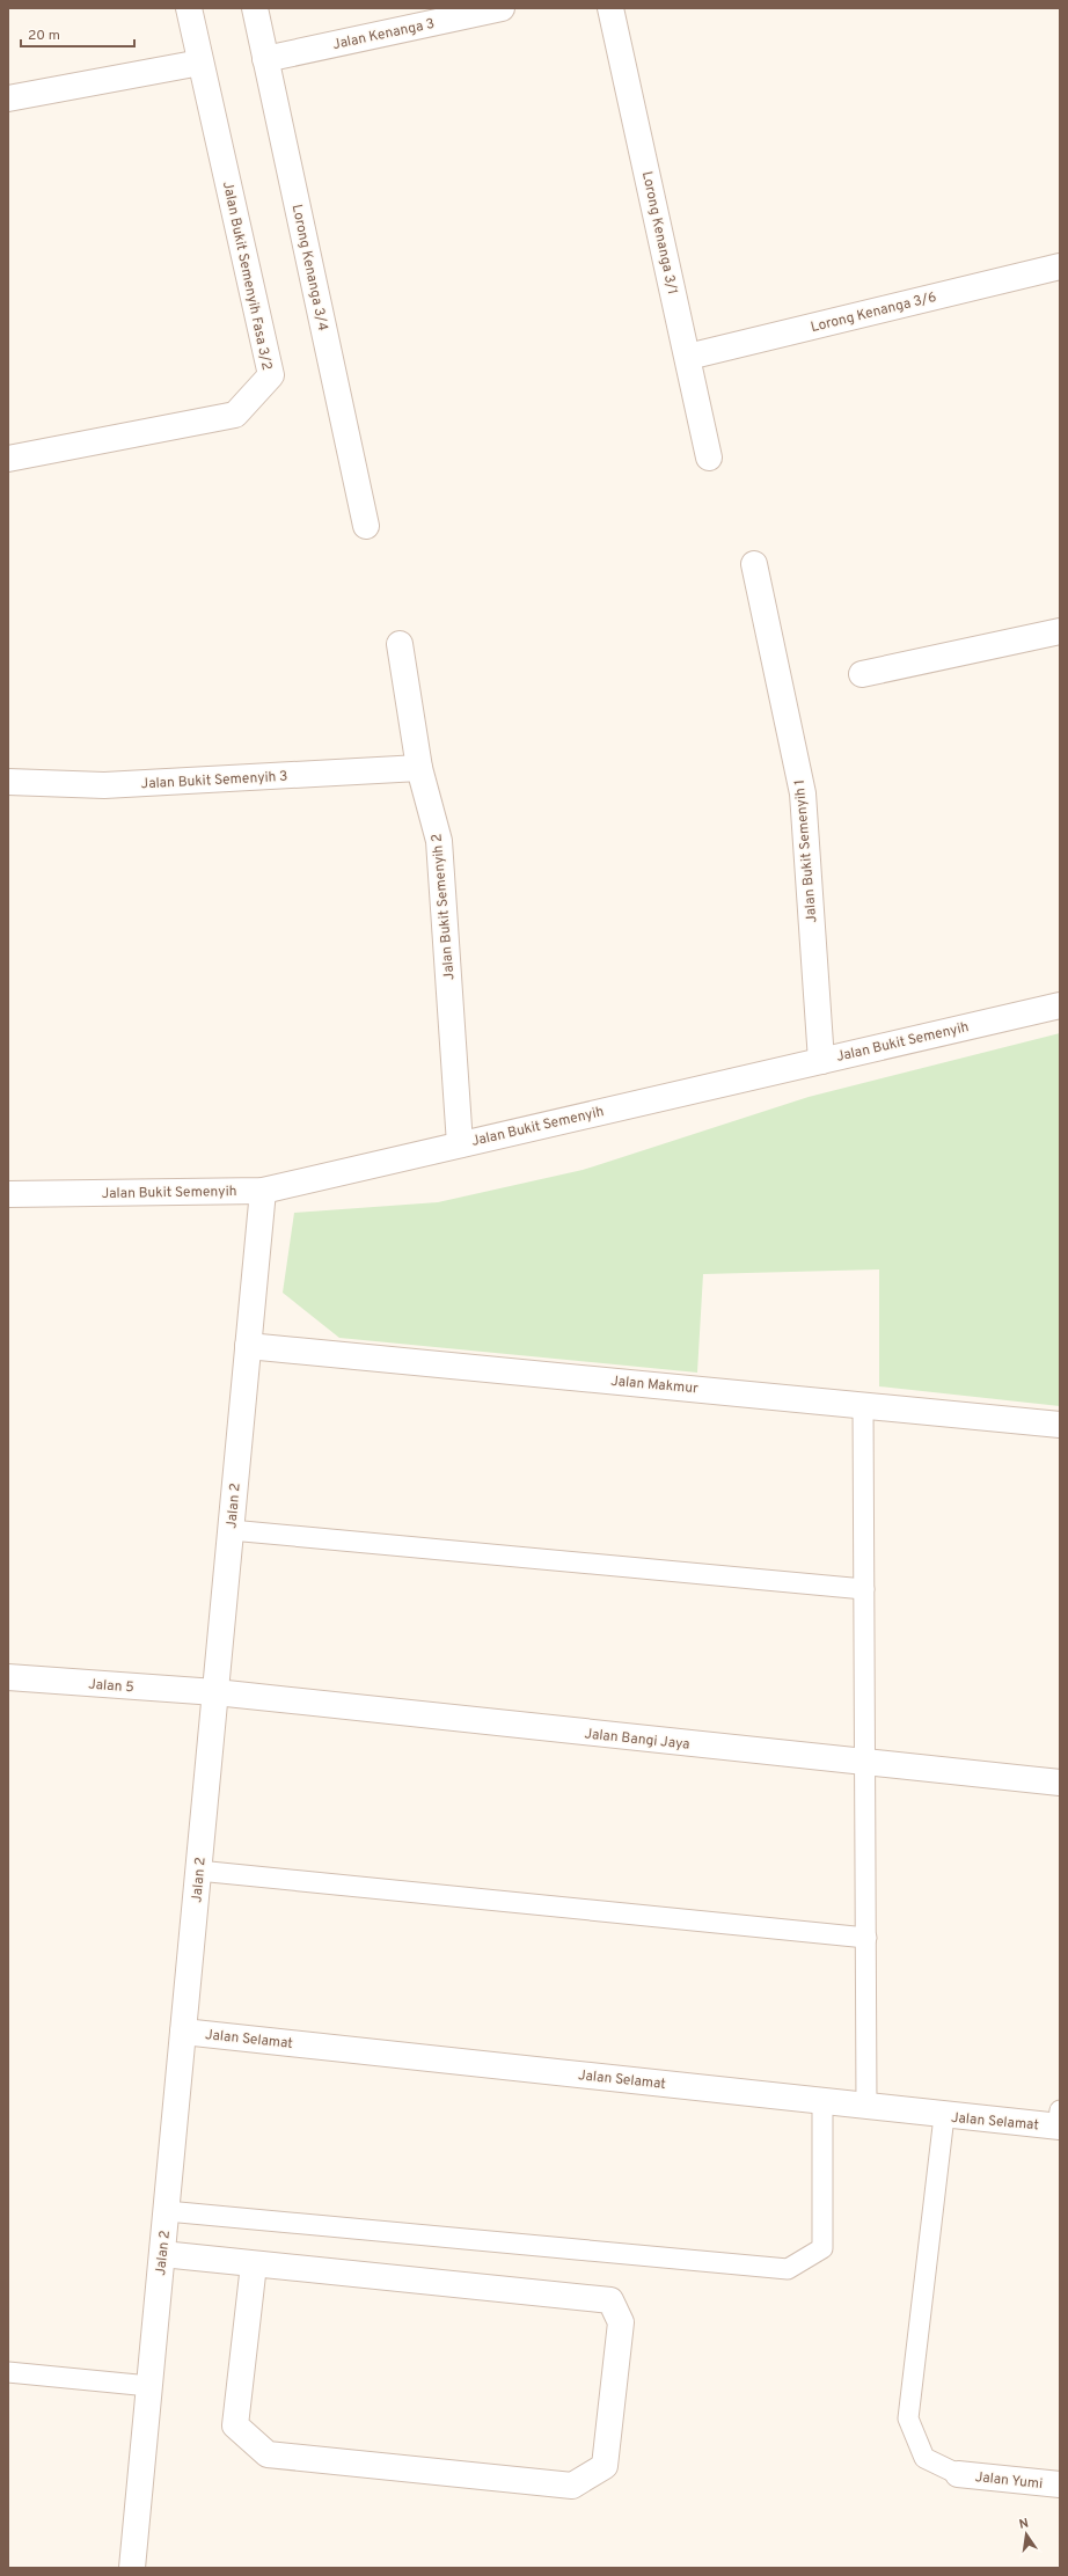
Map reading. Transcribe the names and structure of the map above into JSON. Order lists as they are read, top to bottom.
{
  "streets": {
    "street": [
      "Jalan Kenanga 3",
      "Lorong Kenanga 3/1",
      "Lorong Kenanga 3/4",
      "Jalan Bukit Semenyih Fasa 3/2",
      "Lorong Kenanga 3/6",
      "Jalan Bukit Semenyih 3",
      "Jalan Bukit Semenyih 1",
      "Jalan Bukit Semenyih 2",
      "Jalan Bukit Semenyih",
      "Jalan Makmur",
      "Jalan 2",
      "Jalan 5",
      "Jalan Bangi Jaya",
      "Jalan Selamat",
      "Jalan Yumi"
    ]
  },
  "crossings": [
    ["Jalan Kenanga 3", "Lorong Kenanga 3/4"],
    ["Lorong Kenanga 3/1", "Lorong Kenanga 3/6"],
    ["Jalan Bukit Semenyih 3", "Jalan Bukit Semenyih 2"],
    ["Jalan Bukit Semenyih 1", "Jalan Bukit Semenyih"],
    ["Jalan Bukit Semenyih 2", "Jalan Bukit Semenyih"],
    ["Jalan Bukit Semenyih", "Jalan 2"],
    ["Jalan Makmur", "Jalan 2"],
    ["Jalan 2", "Jalan 5"],
    ["Jalan 2", "Jalan Bangi Jaya"],
    ["Jalan 2", "Jalan Selamat"],
    ["Jalan 5", "Jalan Bangi Jaya"]
  ],
  "scale_bar": "20 m",
  "north": "top"
}
